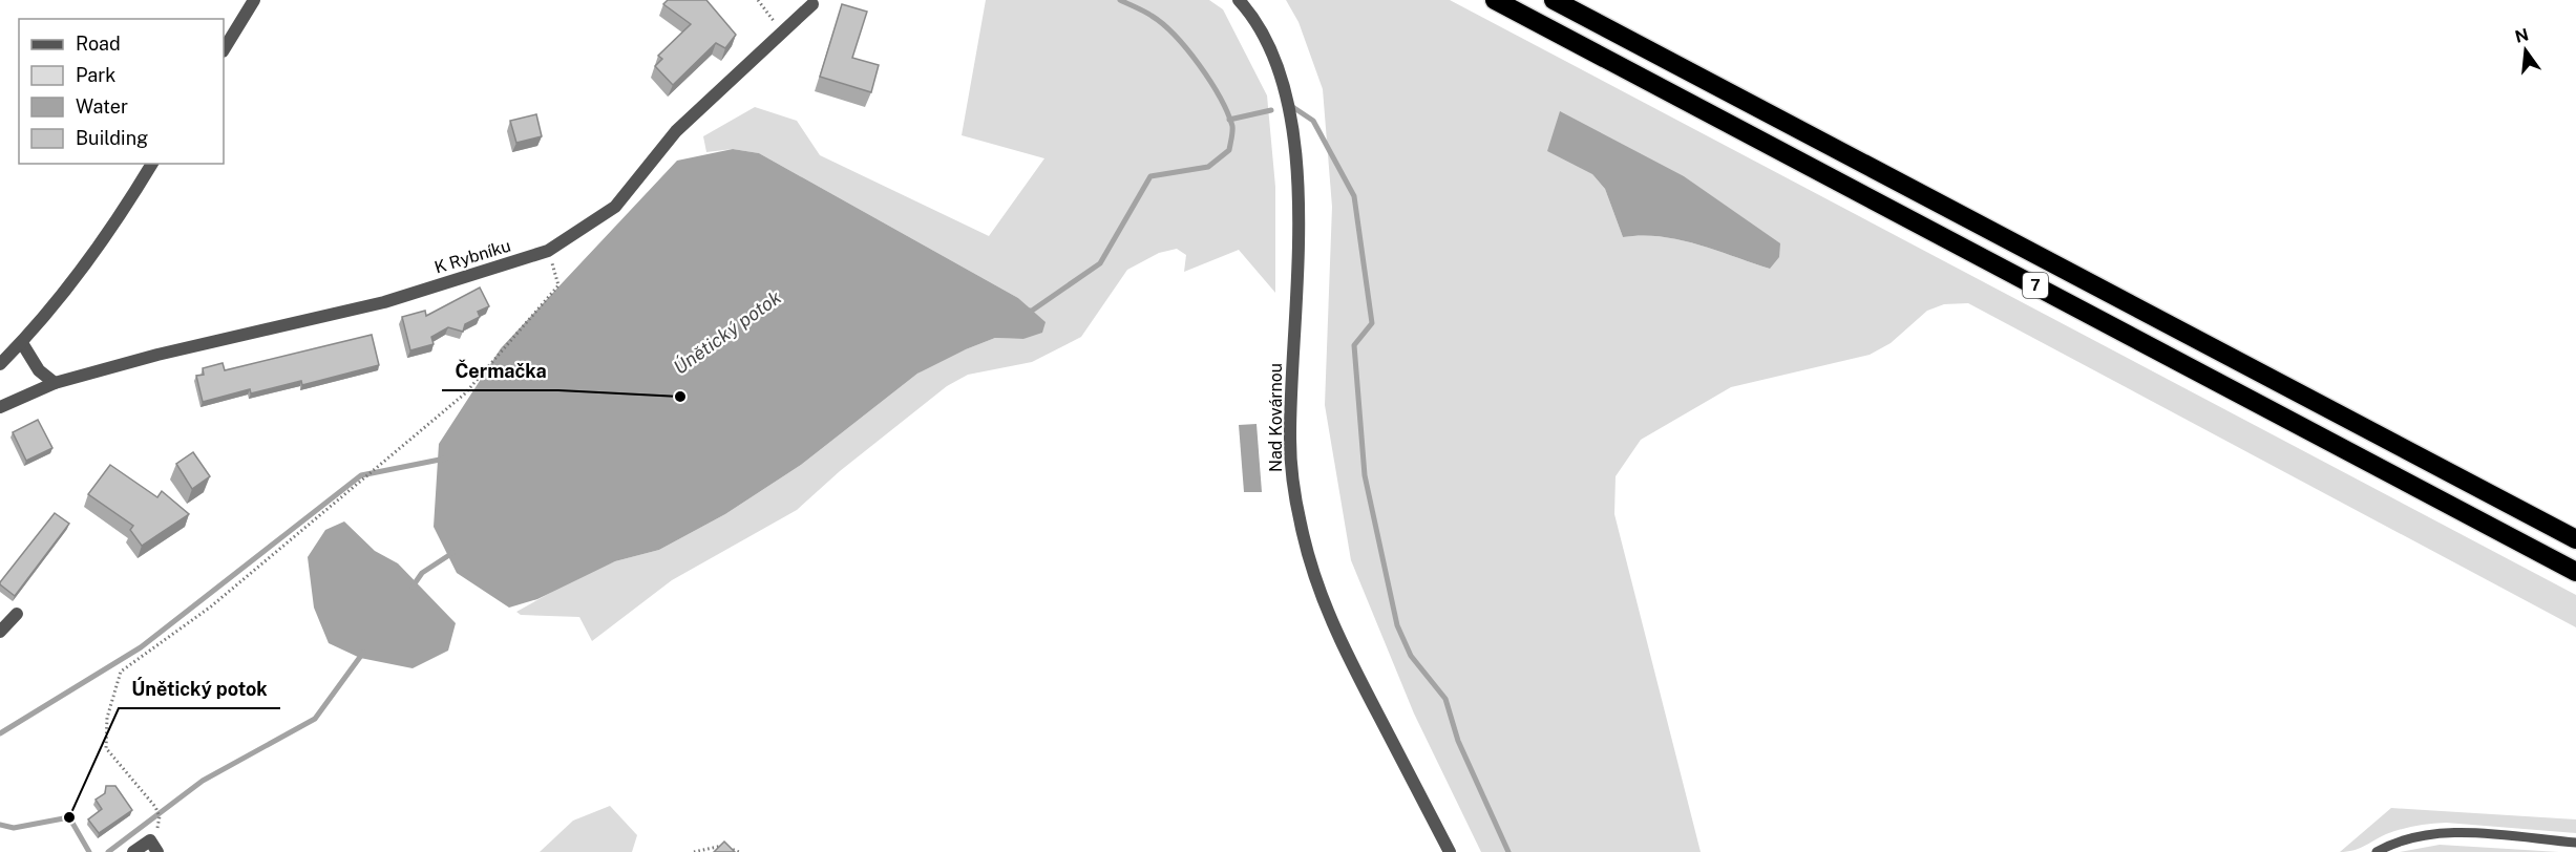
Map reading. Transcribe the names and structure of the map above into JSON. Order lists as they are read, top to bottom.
{
  "streets": {
    "highway": ["7"],
    "street": ["K Rybníku", "Nad Kovárnou"]
  },
  "water": ["Únětický potok"],
  "places": ["Čermačka", "Únětický potok"],
  "legend": [
    "Road",
    "Park",
    "Water",
    "Building"
  ],
  "north": "top"
}
